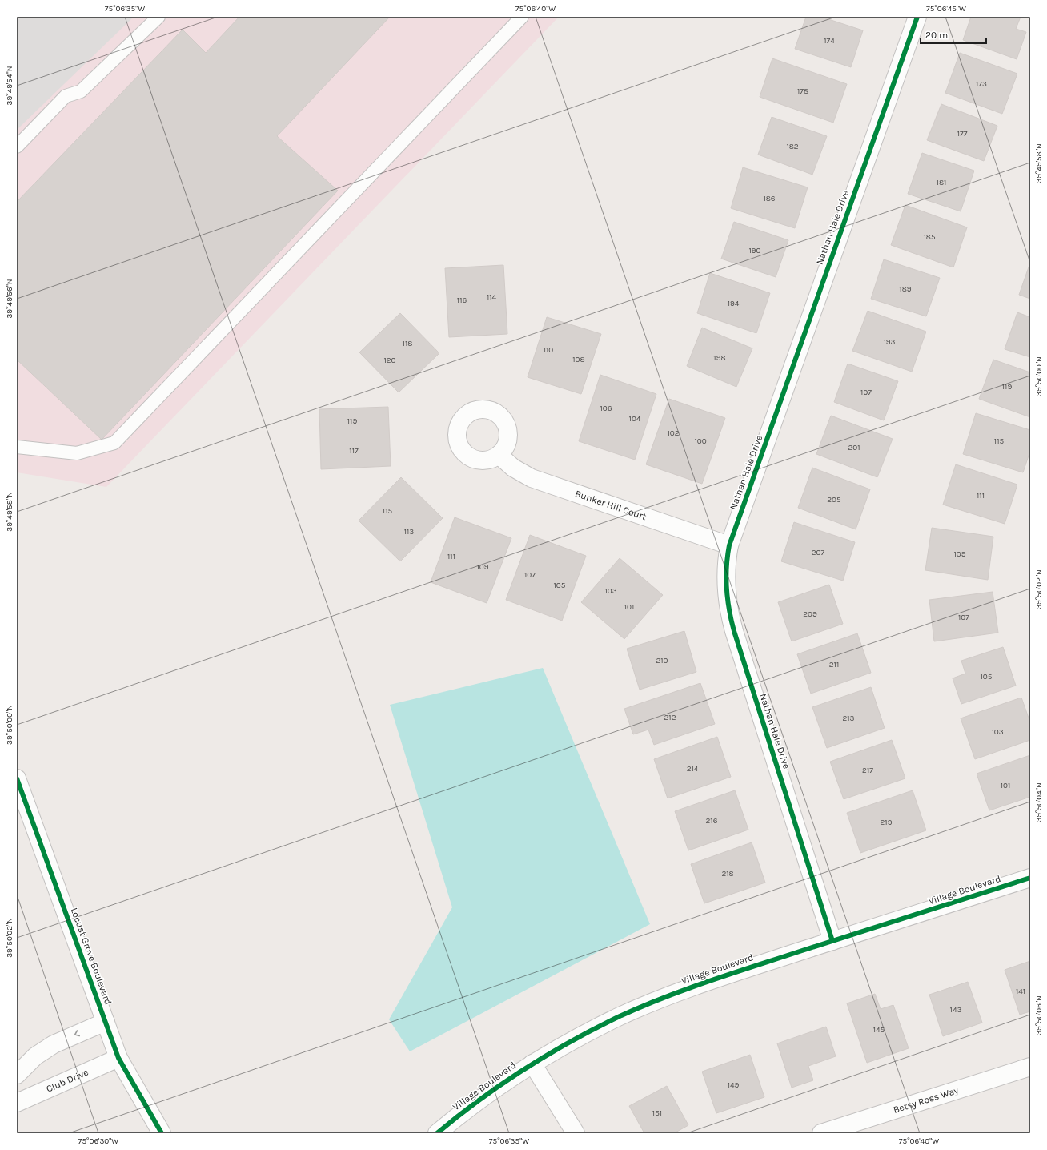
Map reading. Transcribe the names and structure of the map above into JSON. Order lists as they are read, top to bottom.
{
  "streets": {
    "street": [
      "Nathan Hale Drive",
      "Bunker Hill Court",
      "Village Boulevard",
      "Locust Grove Boulevard",
      "Club Drive",
      "Betsy Ross Way"
    ]
  },
  "crossings": [
    ["Nathan Hale Drive", "Bunker Hill Court"],
    ["Nathan Hale Drive", "Village Boulevard"],
    ["Locust Grove Boulevard", "Club Drive"]
  ],
  "house_numbers": [
    "174",
    "173",
    "178",
    "177",
    "182",
    "181",
    "186",
    "185",
    "190",
    "189",
    "114",
    "116",
    "194",
    "193",
    "118",
    "110",
    "198",
    "108",
    "120",
    "119",
    "197",
    "106",
    "104",
    "119",
    "102",
    "100",
    "115",
    "201",
    "117",
    "111",
    "205",
    "115",
    "113",
    "207",
    "109",
    "111",
    "109",
    "107",
    "105",
    "103",
    "101",
    "209",
    "107",
    "210",
    "211",
    "105",
    "212",
    "213",
    "103",
    "214",
    "217",
    "101",
    "216",
    "219",
    "218",
    "141",
    "143",
    "145",
    "149",
    "151"
  ],
  "scale_bar": "20 m",
  "coordinates": [
    "75°06'35\"W",
    "75°06'40\"W",
    "75°06'45\"W",
    "39°49'54\"N",
    "39°49'58\"N",
    "39°49'56\"N",
    "39°50'00\"N",
    "39°50'02\"N",
    "39°50'04\"N",
    "39°50'06\"N",
    "75°06'30\"W"
  ]
}
